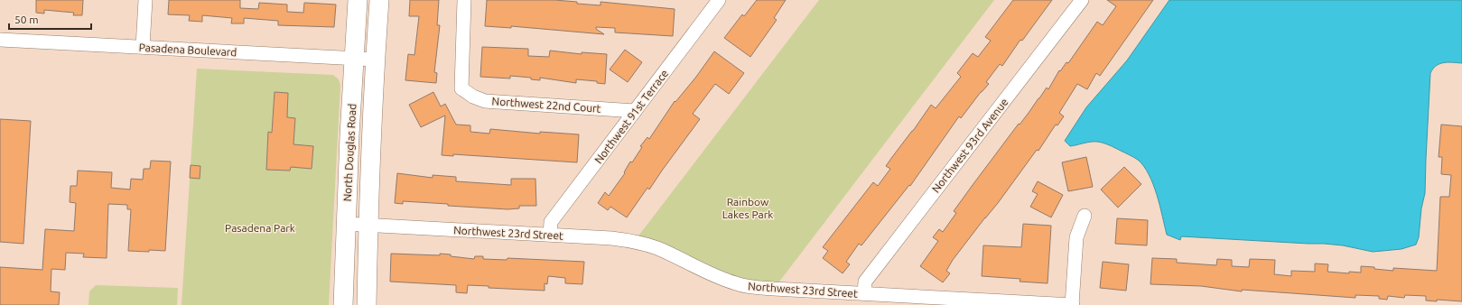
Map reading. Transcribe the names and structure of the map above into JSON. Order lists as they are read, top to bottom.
{
  "streets": {
    "main road": ["North Douglas Road"],
    "street": [
      "Pasadena Boulevard",
      "Northwest 22nd Court",
      "Northwest 91st Terrace",
      "Northwest 93rd Avenue",
      "Northwest 23rd Street"
    ]
  },
  "crossings": [
    ["Pasadena Boulevard", "North Douglas Road"],
    ["Northwest 22nd Court", "Northwest 91st Terrace"],
    ["Northwest 91st Terrace", "Northwest 23rd Street"],
    ["Northwest 93rd Avenue", "Northwest 23rd Street"],
    ["North Douglas Road", "Northwest 23rd Street"]
  ],
  "parks": ["Rainbow Lakes Park", "Pasadena Park"],
  "scale_bar": "50 m"
}
